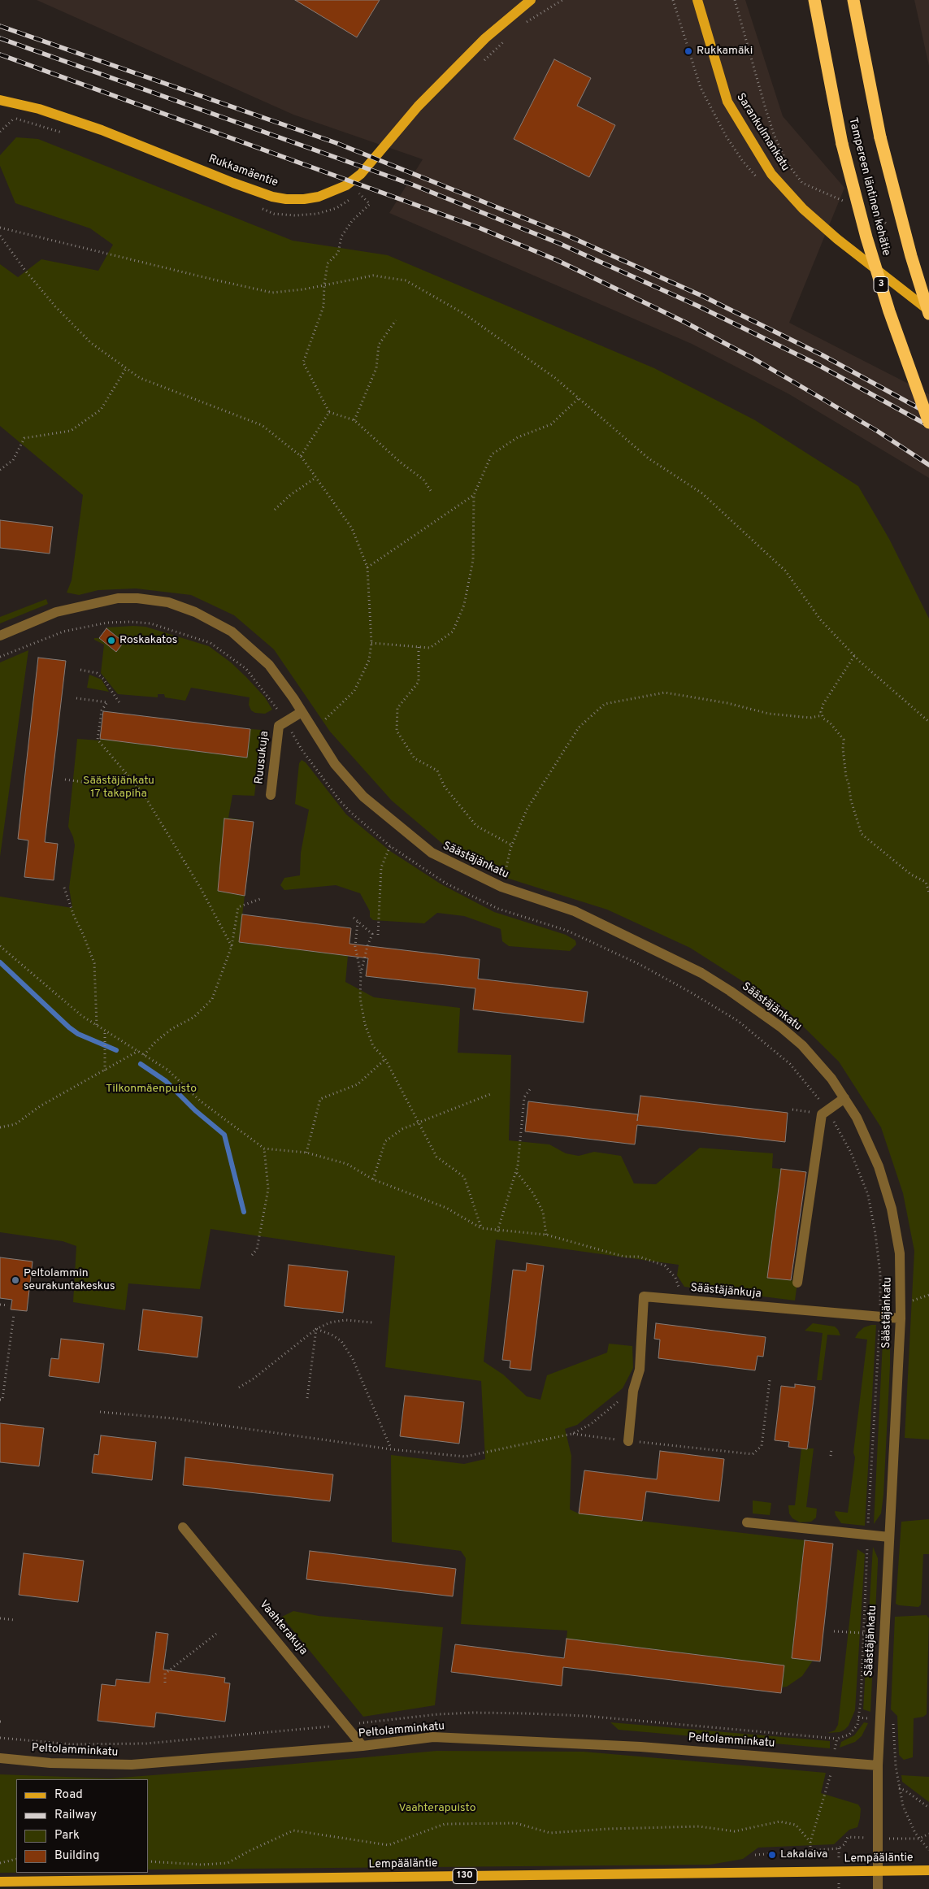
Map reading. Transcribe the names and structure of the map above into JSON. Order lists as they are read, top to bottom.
{
  "streets": {
    "highway": ["Tampereen läntinen kehätie", "3"],
    "main road": [
      "Sarankulmankatu",
      "Rukkamäentie",
      "Lempääläntie",
      "130"
    ],
    "street": [
      "Ruusukuja",
      "Säästäjänkatu",
      "Säästäjänkuja",
      "Vaahterakuja",
      "Peltolamminkatu"
    ]
  },
  "crossings": [
    ["Sarankulmankatu", "Tampereen läntinen kehätie"],
    ["Ruusukuja", "Säästäjänkatu"],
    ["Säästäjänkatu", "Säästäjänkuja"],
    ["Säästäjänkatu", "Peltolamminkatu"],
    ["Säästäjänkatu", "Lempääläntie"],
    ["Vaahterakuja", "Peltolamminkatu"]
  ],
  "parks": ["Säästäjänkatu 17 takapiha", "Tilkonmäenpuisto", "Vaahterapuisto"],
  "places": [
    "Rukkamäki",
    "Roskakatos",
    "Peltolammin seurakuntakeskus",
    "Lakalaiva"
  ],
  "legend": [
    "Road",
    "Railway",
    "Park",
    "Building"
  ]
}
